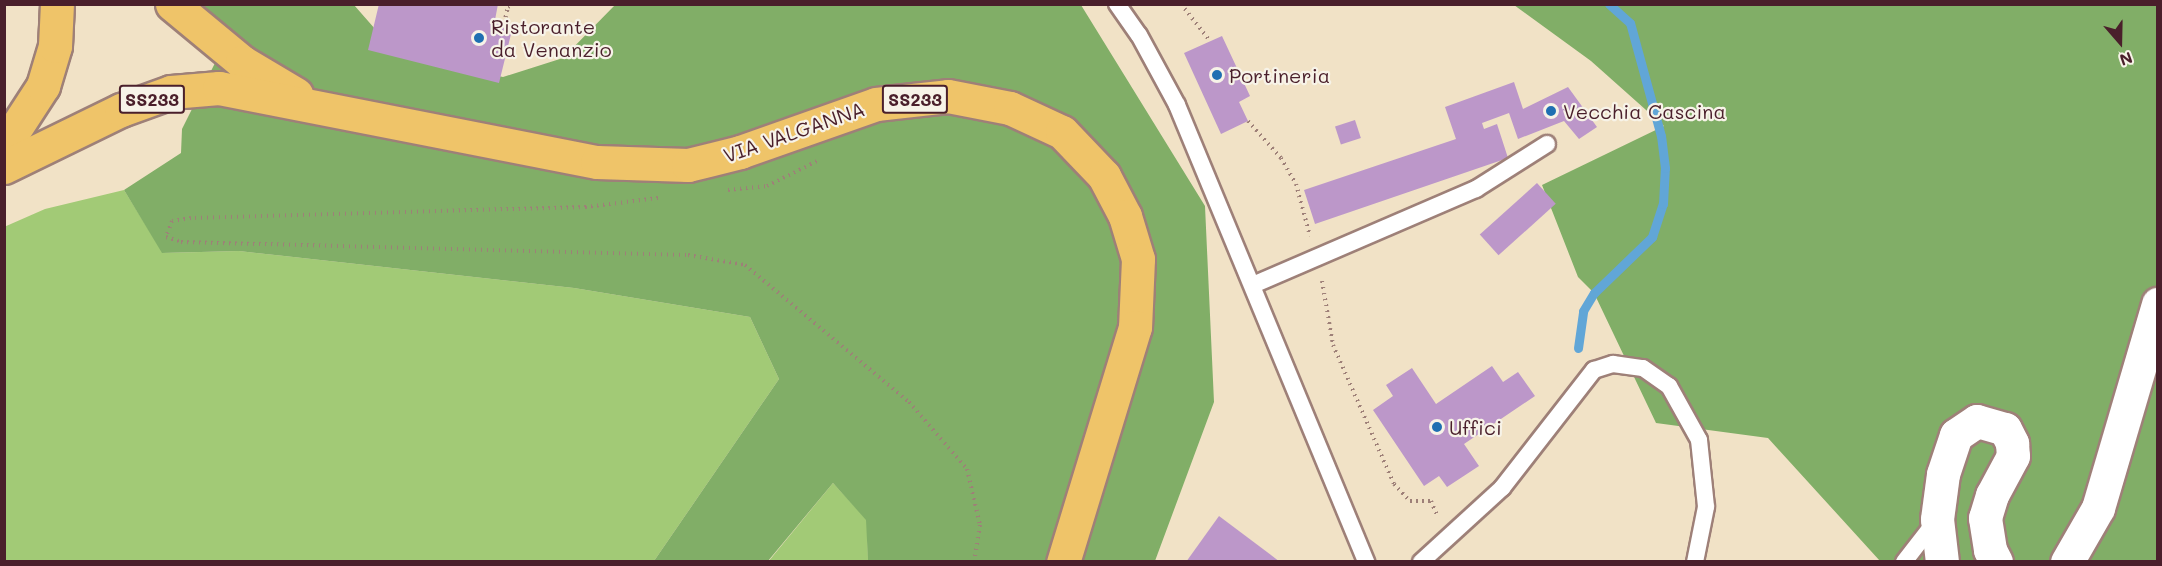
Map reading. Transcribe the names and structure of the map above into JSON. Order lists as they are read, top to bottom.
{
  "streets": {
    "main road": ["SS233", "VIA VALGANNA"]
  },
  "crossings": [
    ["SS233", "VIA VALGANNA"]
  ],
  "places": [
    "Ristorante da Venanzio",
    "Portineria",
    "Vecchia Cascina",
    "Uffici"
  ],
  "north": "bottom"
}
